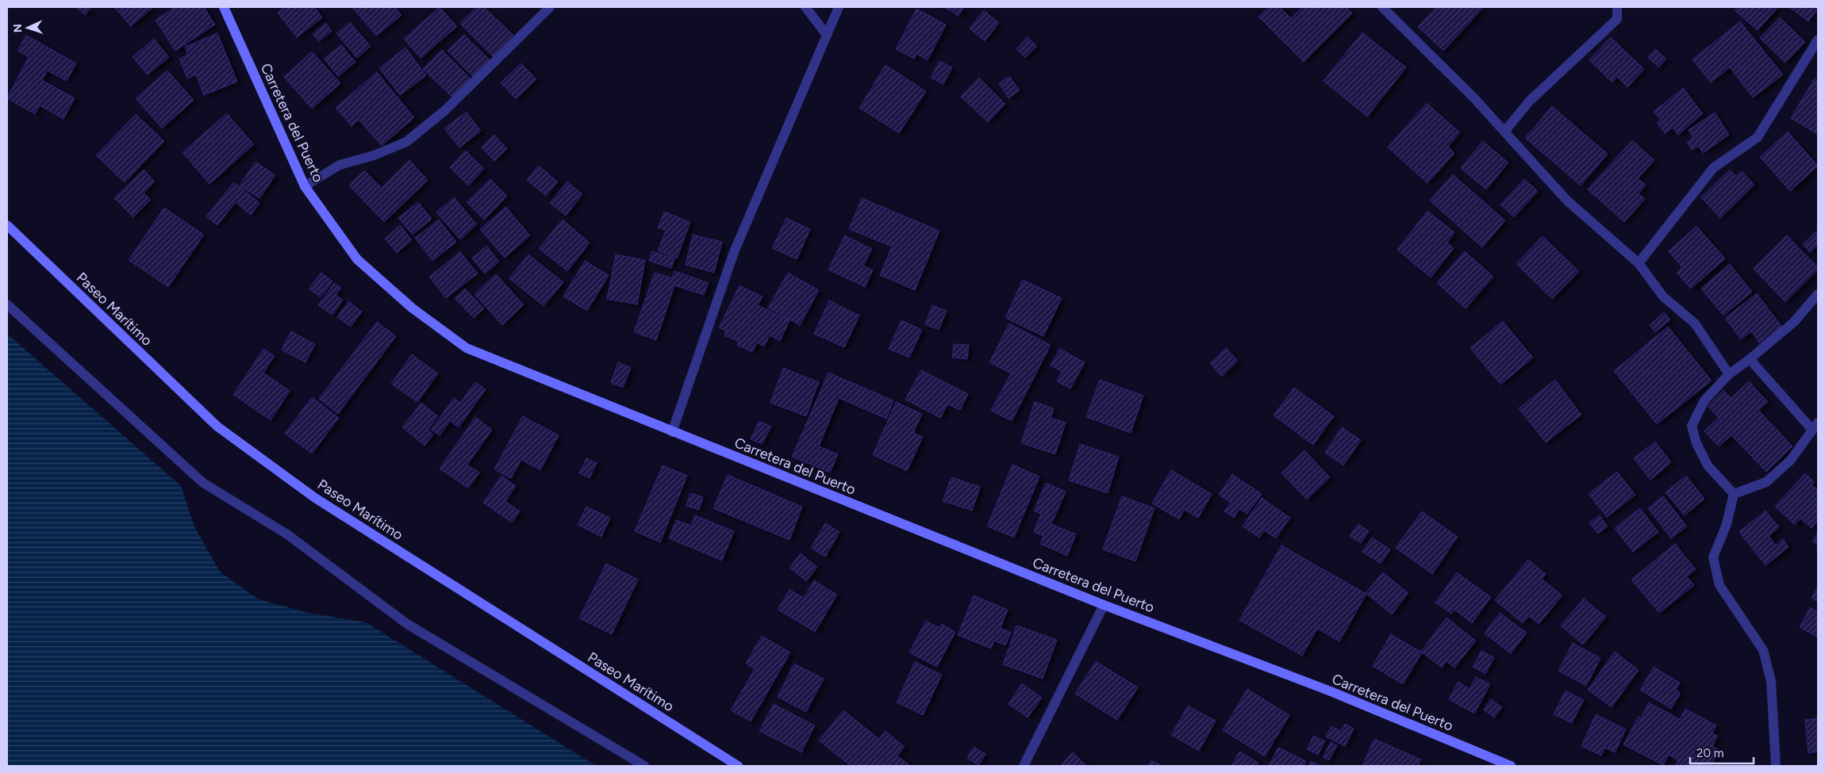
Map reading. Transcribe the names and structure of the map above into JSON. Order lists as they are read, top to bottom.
{
  "streets": {
    "main road": ["Carretera del Puerto", "Paseo Marítimo"]
  },
  "scale_bar": "20 m",
  "north": "left"
}
